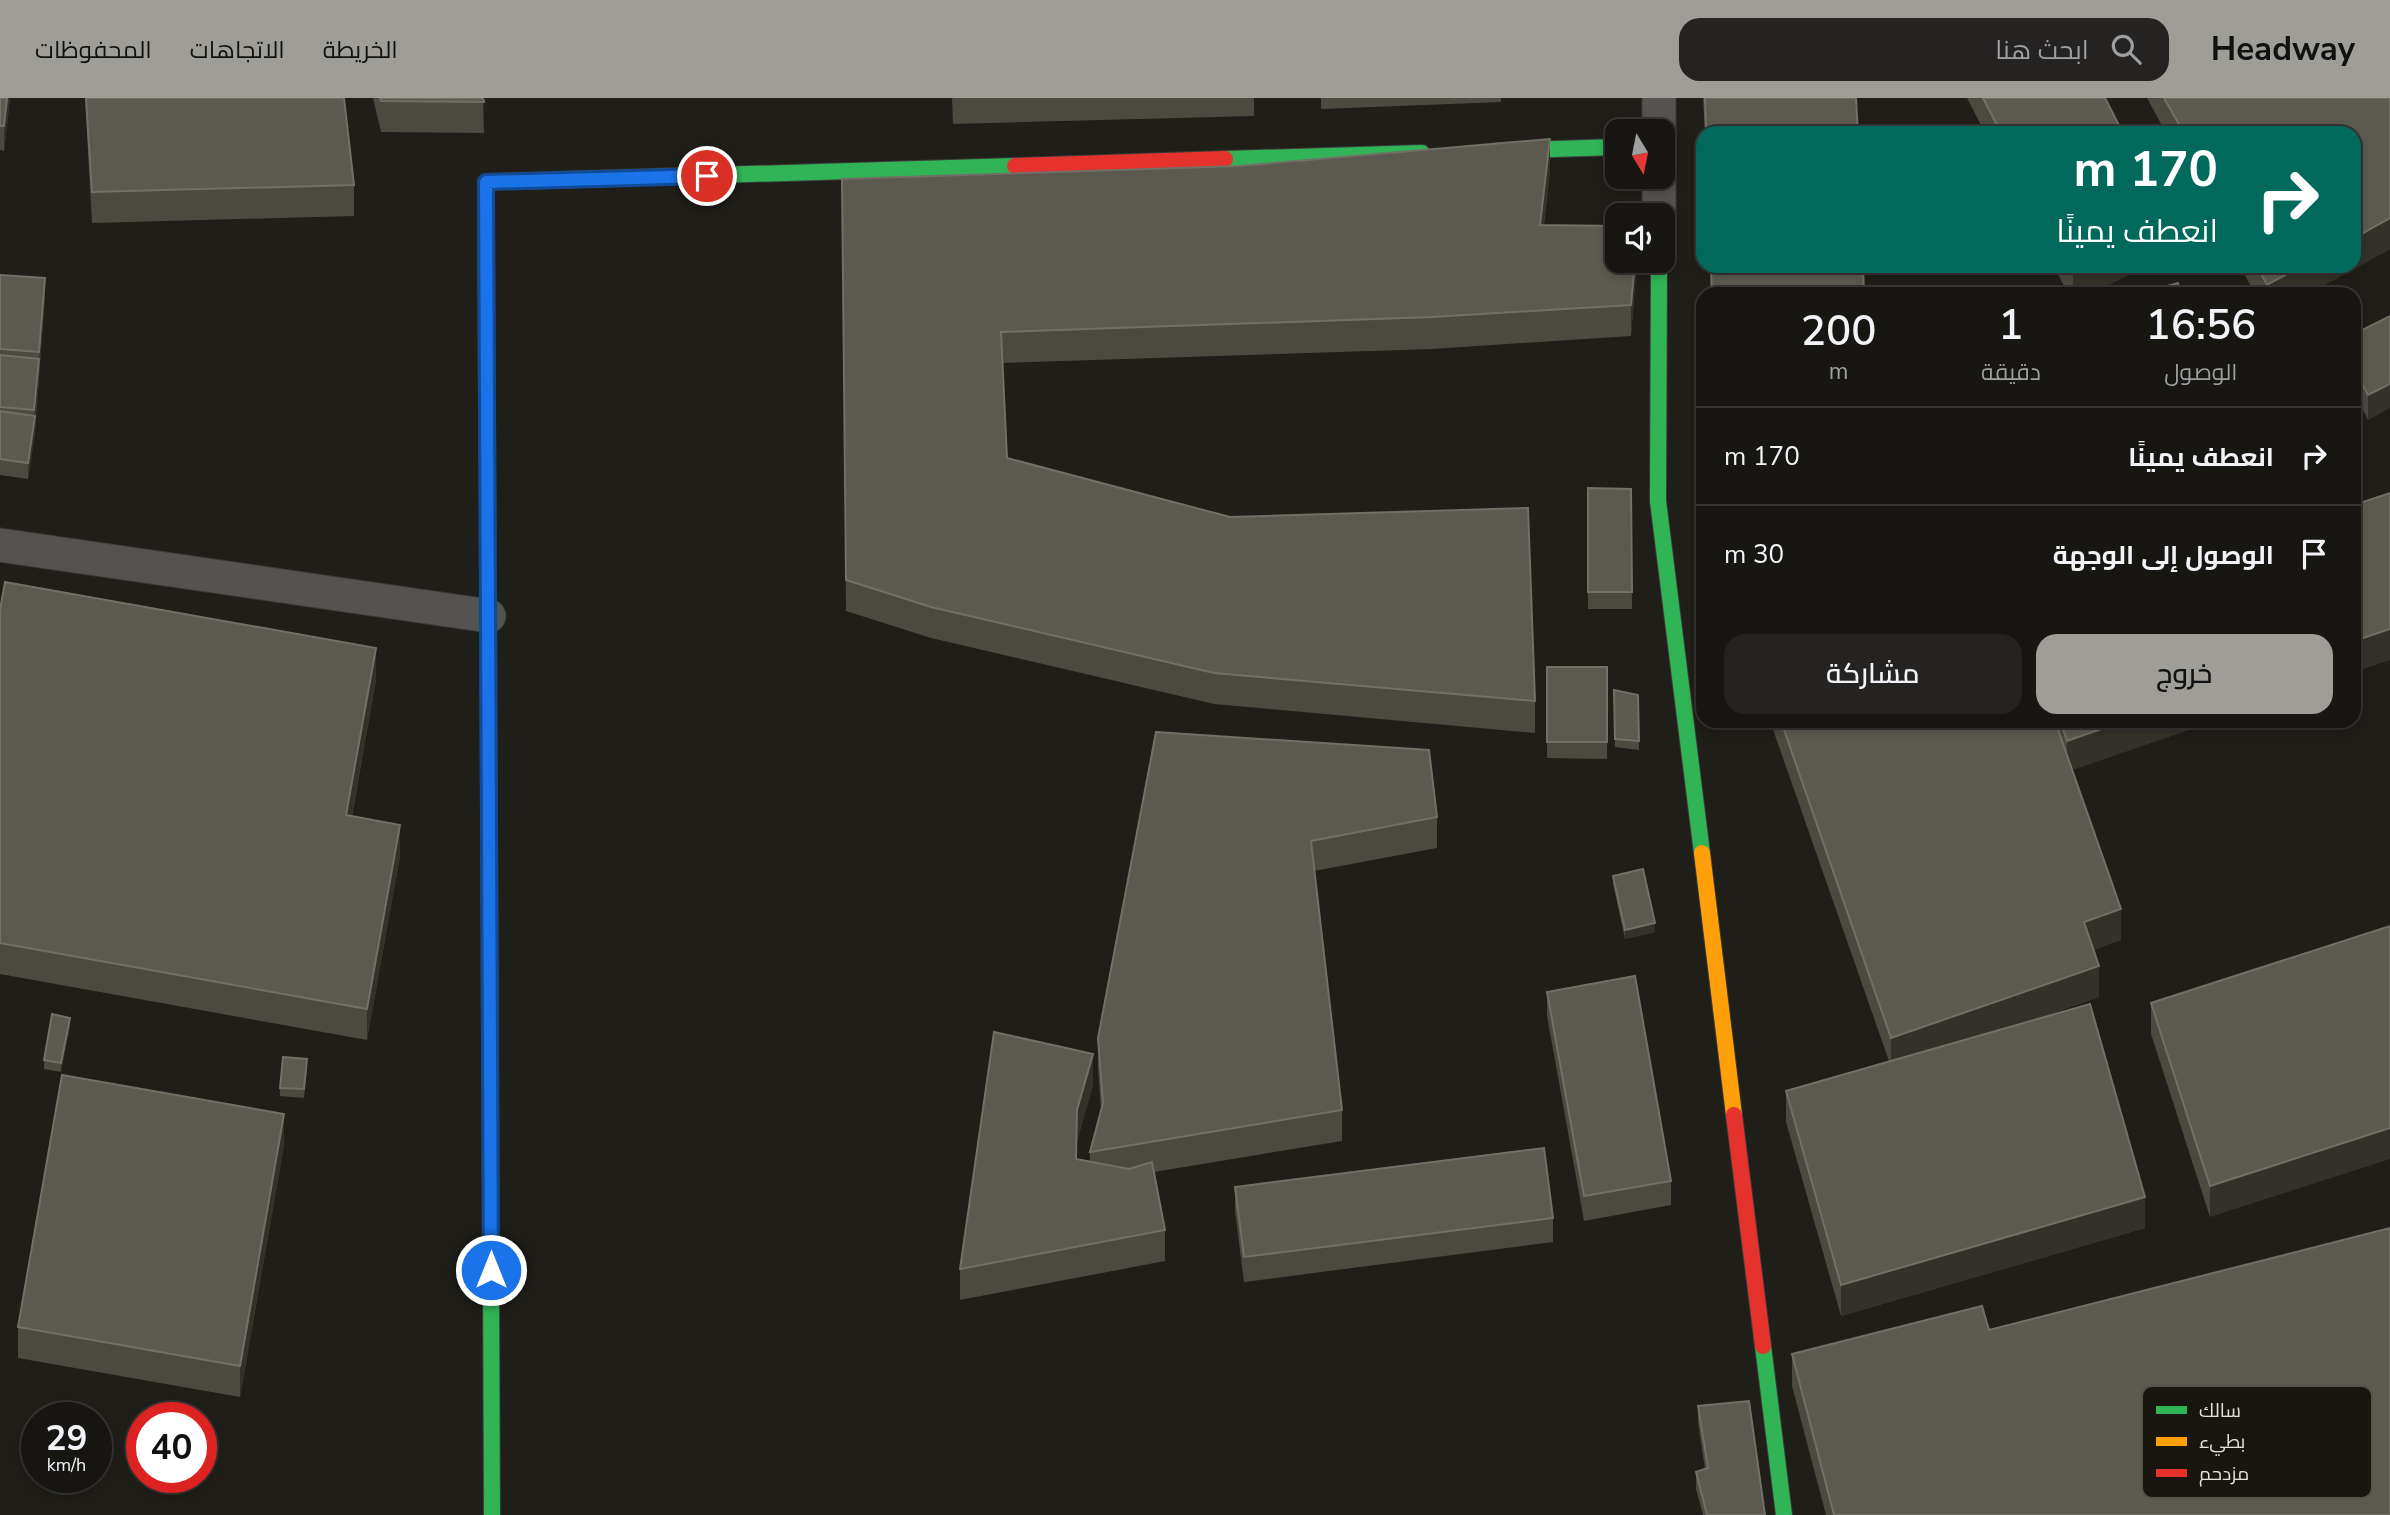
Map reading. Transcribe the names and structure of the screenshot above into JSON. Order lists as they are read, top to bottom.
{
  "legend": ["سالك", "بطيء", "مزدحم"],
  "north": "bottom",
  "page": {
    "header": "Headway",
    "search": "ابحث هنا",
    "nav": ["الخريطة", "الاتجاهات", "المحفوظات"],
    "turn": ["170 m", "انعطف يمينًا"],
    "eta": [
      "16:56",
      "الوصول",
      "1",
      "دقيقة",
      "200",
      "m"
    ],
    "list": [
      {
        "name": "انعطف يمينًا",
        "value": "170 m"
      },
      {
        "name": "الوصول إلى الوجهة",
        "value": "30 m"
      }
    ],
    "buttons": ["خروج", "مشاركة"],
    "speed": "29 km/h",
    "limit": "40"
  }
}
